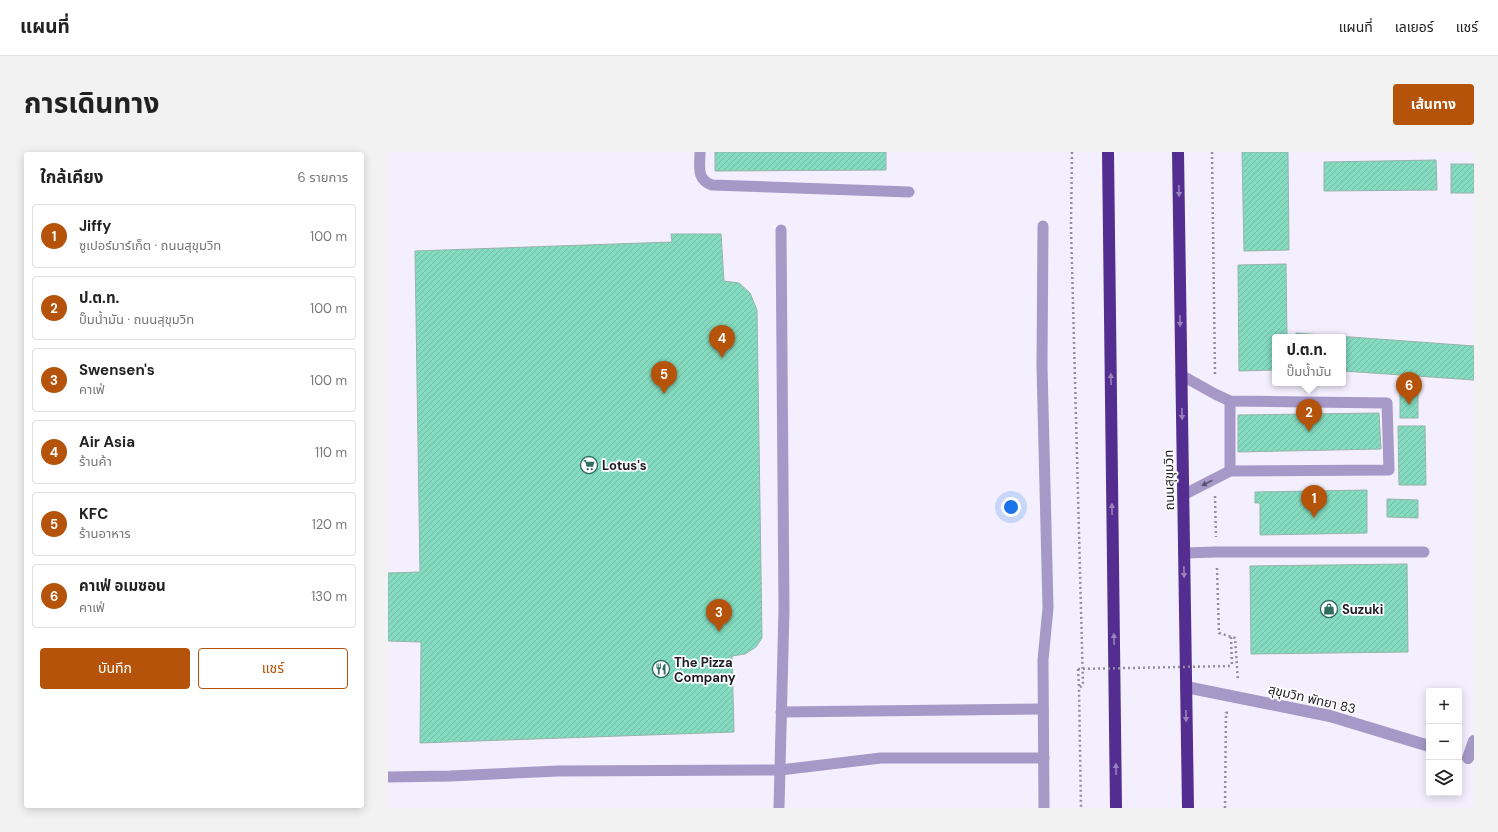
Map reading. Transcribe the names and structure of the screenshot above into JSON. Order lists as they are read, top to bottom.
{
  "streets": {
    "highway": ["ถนนสุขุมวิท"],
    "street": ["สุขุมวิท พัทยา 83"]
  },
  "crossings": [
    ["ถนนสุขุมวิท", "สุขุมวิท พัทยา 83"]
  ],
  "places": {
    "supermarket": ["Lotus's"],
    "shop": ["Suzuki"],
    "restaurant": ["The Pizza Company"]
  },
  "page": {
    "header": "แผนที่",
    "nav": ["แผนที่", "เลเยอร์", "แชร์"],
    "title": "การเดินทาง",
    "buttons": [
      "เส้นทาง",
      ["บันทึก", "แชร์"]
    ],
    "heading": ["ใกล้เคียง", "6 รายการ"],
    "list": [
      {
        "mark": "1",
        "name": "Jiffy",
        "note": "ซูเปอร์มาร์เก็ต · ถนนสุขุมวิท",
        "value": "100 m"
      },
      {
        "mark": "2",
        "name": "ป.ต.ท.",
        "note": "ปั๊มน้ำมัน · ถนนสุขุมวิท",
        "value": "100 m"
      },
      {
        "mark": "3",
        "name": "Swensen's",
        "note": "คาเฟ่",
        "value": "100 m"
      },
      {
        "mark": "4",
        "name": "Air Asia",
        "note": "ร้านค้า",
        "value": "110 m"
      },
      {
        "mark": "5",
        "name": "KFC",
        "note": "ร้านอาหาร",
        "value": "120 m"
      },
      {
        "mark": "6",
        "name": "คาเฟ่ อเมซอน",
        "note": "คาเฟ่",
        "value": "130 m"
      }
    ],
    "pins": [
      "4",
      "5",
      "6",
      "2",
      "1",
      "3"
    ],
    "popup": ["ป.ต.ท.", "ปั๊มน้ำมัน"],
    "map_buttons": ["+", "−"]
  }
}
